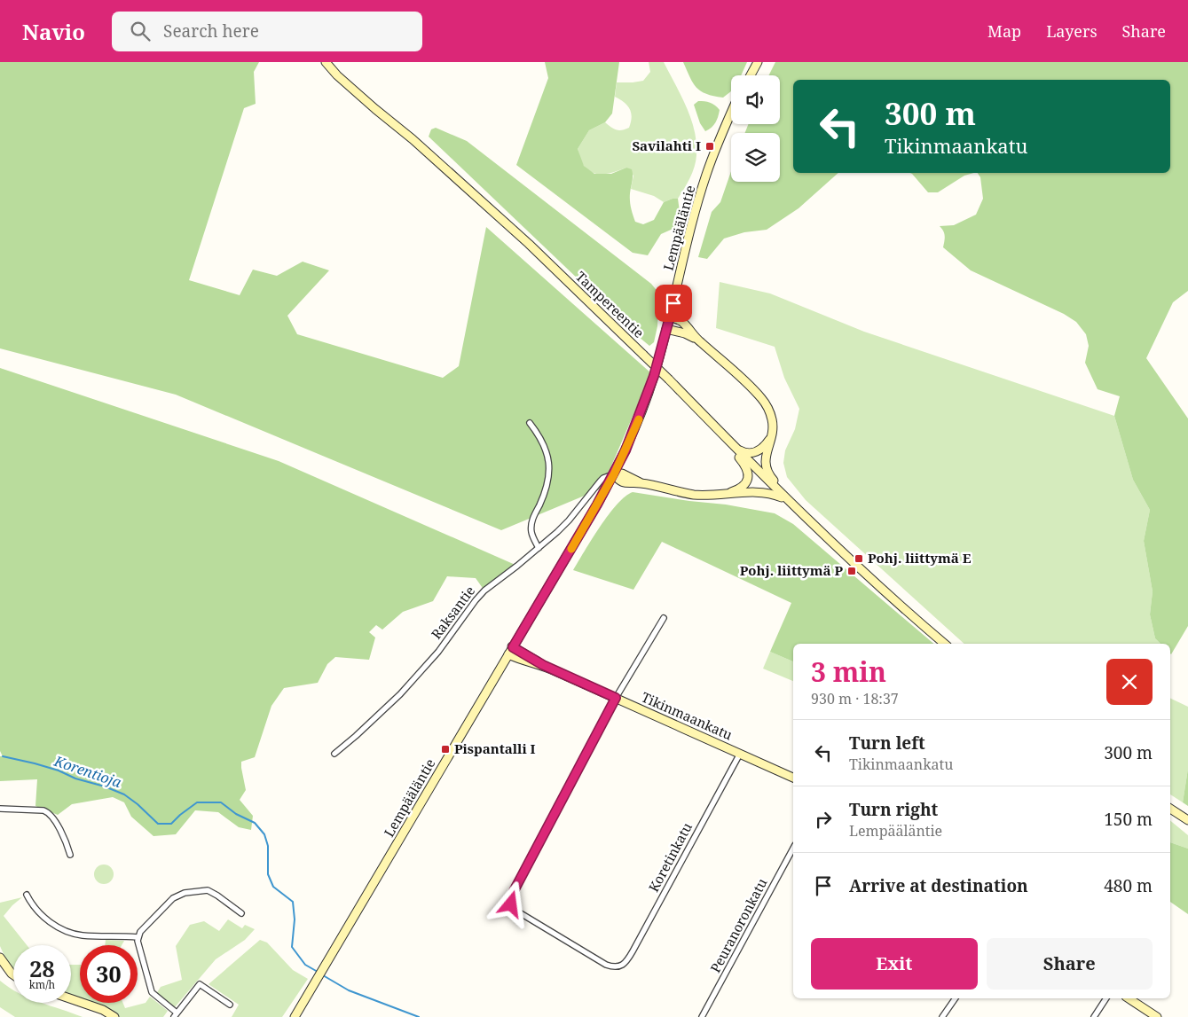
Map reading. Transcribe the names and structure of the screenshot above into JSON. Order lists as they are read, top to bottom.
{
  "streets": {
    "main road": ["Lempääläntie", "Tampereentie", "Tikinmaankatu"],
    "street": ["Raksantie", "Koretinkatu", "Peuranoronkatu"]
  },
  "crossings": [
    ["Lempääläntie", "Raksantie"],
    ["Lempääläntie", "Tikinmaankatu"],
    ["Tikinmaankatu", "Koretinkatu"]
  ],
  "water": ["Korentioja"],
  "places": {
    "transit": [
      "Savilahti I",
      "Pohj. liittymä E",
      "Pohj. liittymä P",
      "Pispantalli I"
    ]
  },
  "page": {
    "header": "Navio",
    "search": "Search here",
    "nav": ["Map", "Layers", "Share"],
    "turn": ["300 m", "Tikinmaankatu"],
    "heading": ["3 min", "930 m · 18:37"],
    "list": [
      {
        "name": "Turn left",
        "note": "Tikinmaankatu",
        "value": "300 m"
      },
      {
        "name": "Turn right",
        "note": "Lempääläntie",
        "value": "150 m"
      },
      {
        "name": "Arrive at destination",
        "value": "480 m"
      }
    ],
    "buttons": ["Exit", "Share"],
    "speed": "28 km/h",
    "limit": "30"
  }
}
